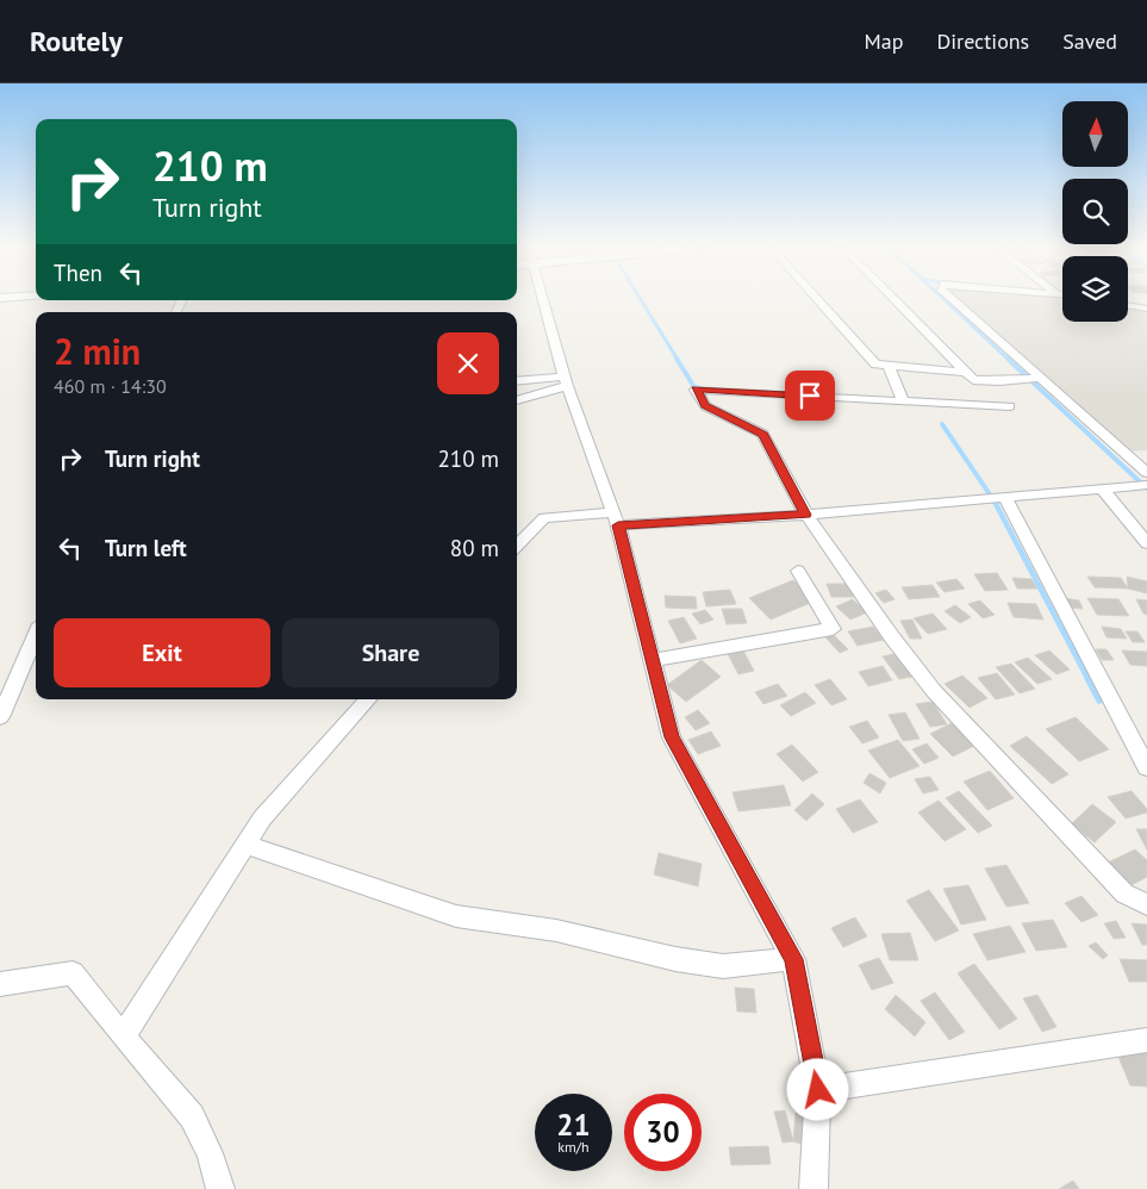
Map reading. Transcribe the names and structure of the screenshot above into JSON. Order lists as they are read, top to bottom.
{
  "north": "top",
  "page": {
    "header": "Routely",
    "nav": ["Map", "Directions", "Saved"],
    "turn": ["210 m", "Turn right"],
    "then": "Then",
    "heading": ["2 min", "460 m · 14:30"],
    "list": [
      {
        "name": "Turn right",
        "value": "210 m"
      },
      {
        "name": "Turn left",
        "value": "80 m"
      }
    ],
    "buttons": ["Exit", "Share"],
    "speed": "21 km/h",
    "limit": "30"
  }
}
